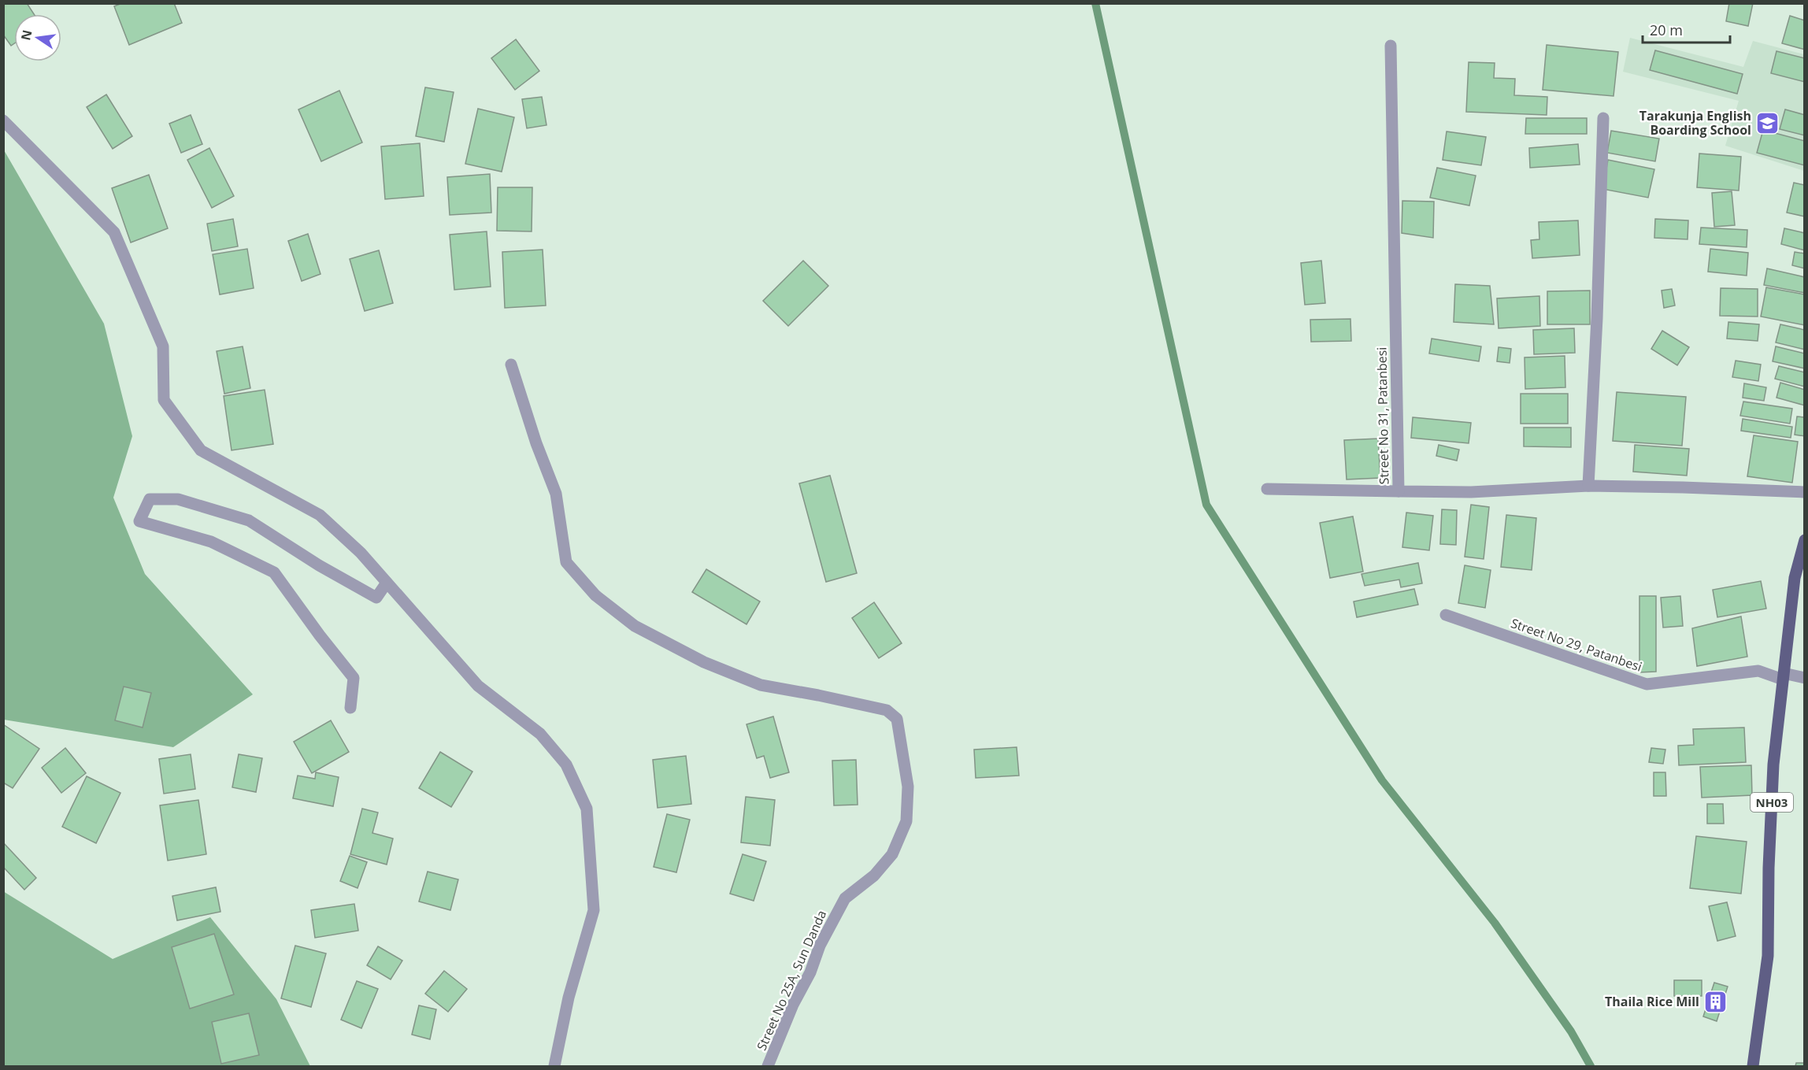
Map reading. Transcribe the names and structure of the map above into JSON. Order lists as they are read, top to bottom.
{
  "streets": {
    "main road": ["NH03"],
    "street": ["Street No 31, Patanbesi", "Street No 29, Patanbesi", "Street No 25A, Sun Danda"]
  },
  "crossings": [
    ["Street No 29, Patanbesi", "NH03"]
  ],
  "places": {
    "school or university": ["Tarakunja English Boarding School"],
    "building": ["Thaila Rice Mill"]
  },
  "scale_bar": "20 m",
  "north": "left"
}
